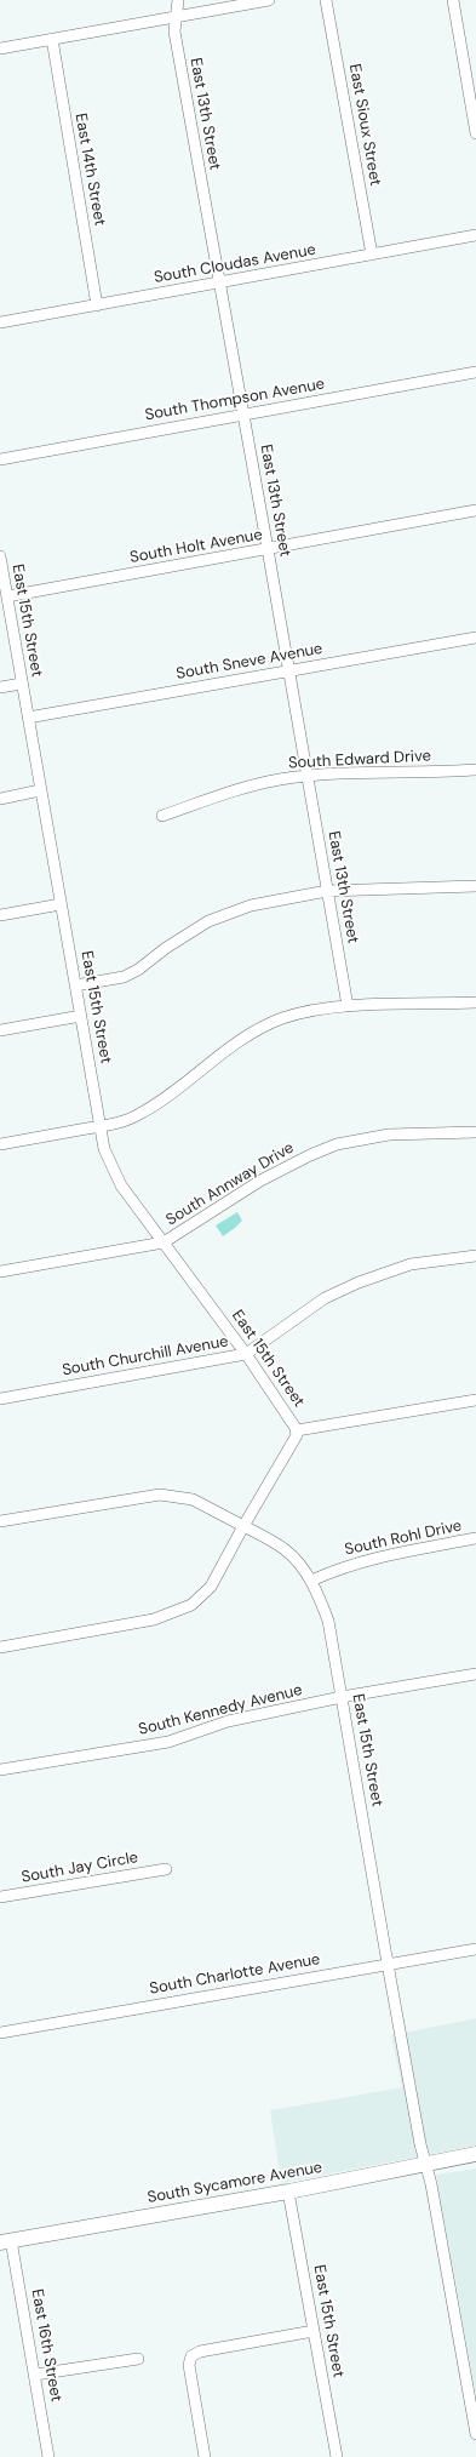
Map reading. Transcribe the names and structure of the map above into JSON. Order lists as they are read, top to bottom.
{
  "streets": {
    "main road": ["South Sycamore Avenue"],
    "street": [
      "East 13th Street",
      "East Sioux Street",
      "East 14th Street",
      "South Cloudas Avenue",
      "South Thompson Avenue",
      "South Holt Avenue",
      "East 15th Street",
      "South Sneve Avenue",
      "South Edward Drive",
      "South Annway Drive",
      "South Churchill Avenue",
      "South Rohl Drive",
      "South Kennedy Avenue",
      "South Jay Circle",
      "South Charlotte Avenue",
      "East 16th Street"
    ]
  },
  "crossings": [
    ["East 13th Street", "South Cloudas Avenue"],
    ["East 13th Street", "South Thompson Avenue"],
    ["East 13th Street", "South Holt Avenue"],
    ["East 13th Street", "South Sneve Avenue"],
    ["East 13th Street", "South Edward Drive"],
    ["East Sioux Street", "South Cloudas Avenue"],
    ["East 14th Street", "South Cloudas Avenue"],
    ["South Holt Avenue", "East 15th Street"],
    ["East 15th Street", "South Sneve Avenue"],
    ["East 15th Street", "South Annway Drive"],
    ["East 15th Street", "South Churchill Avenue"],
    ["East 15th Street", "South Rohl Drive"],
    ["East 15th Street", "South Kennedy Avenue"],
    ["East 15th Street", "South Charlotte Avenue"],
    ["East 15th Street", "South Sycamore Avenue"],
    ["South Sycamore Avenue", "East 16th Street"]
  ]
}
